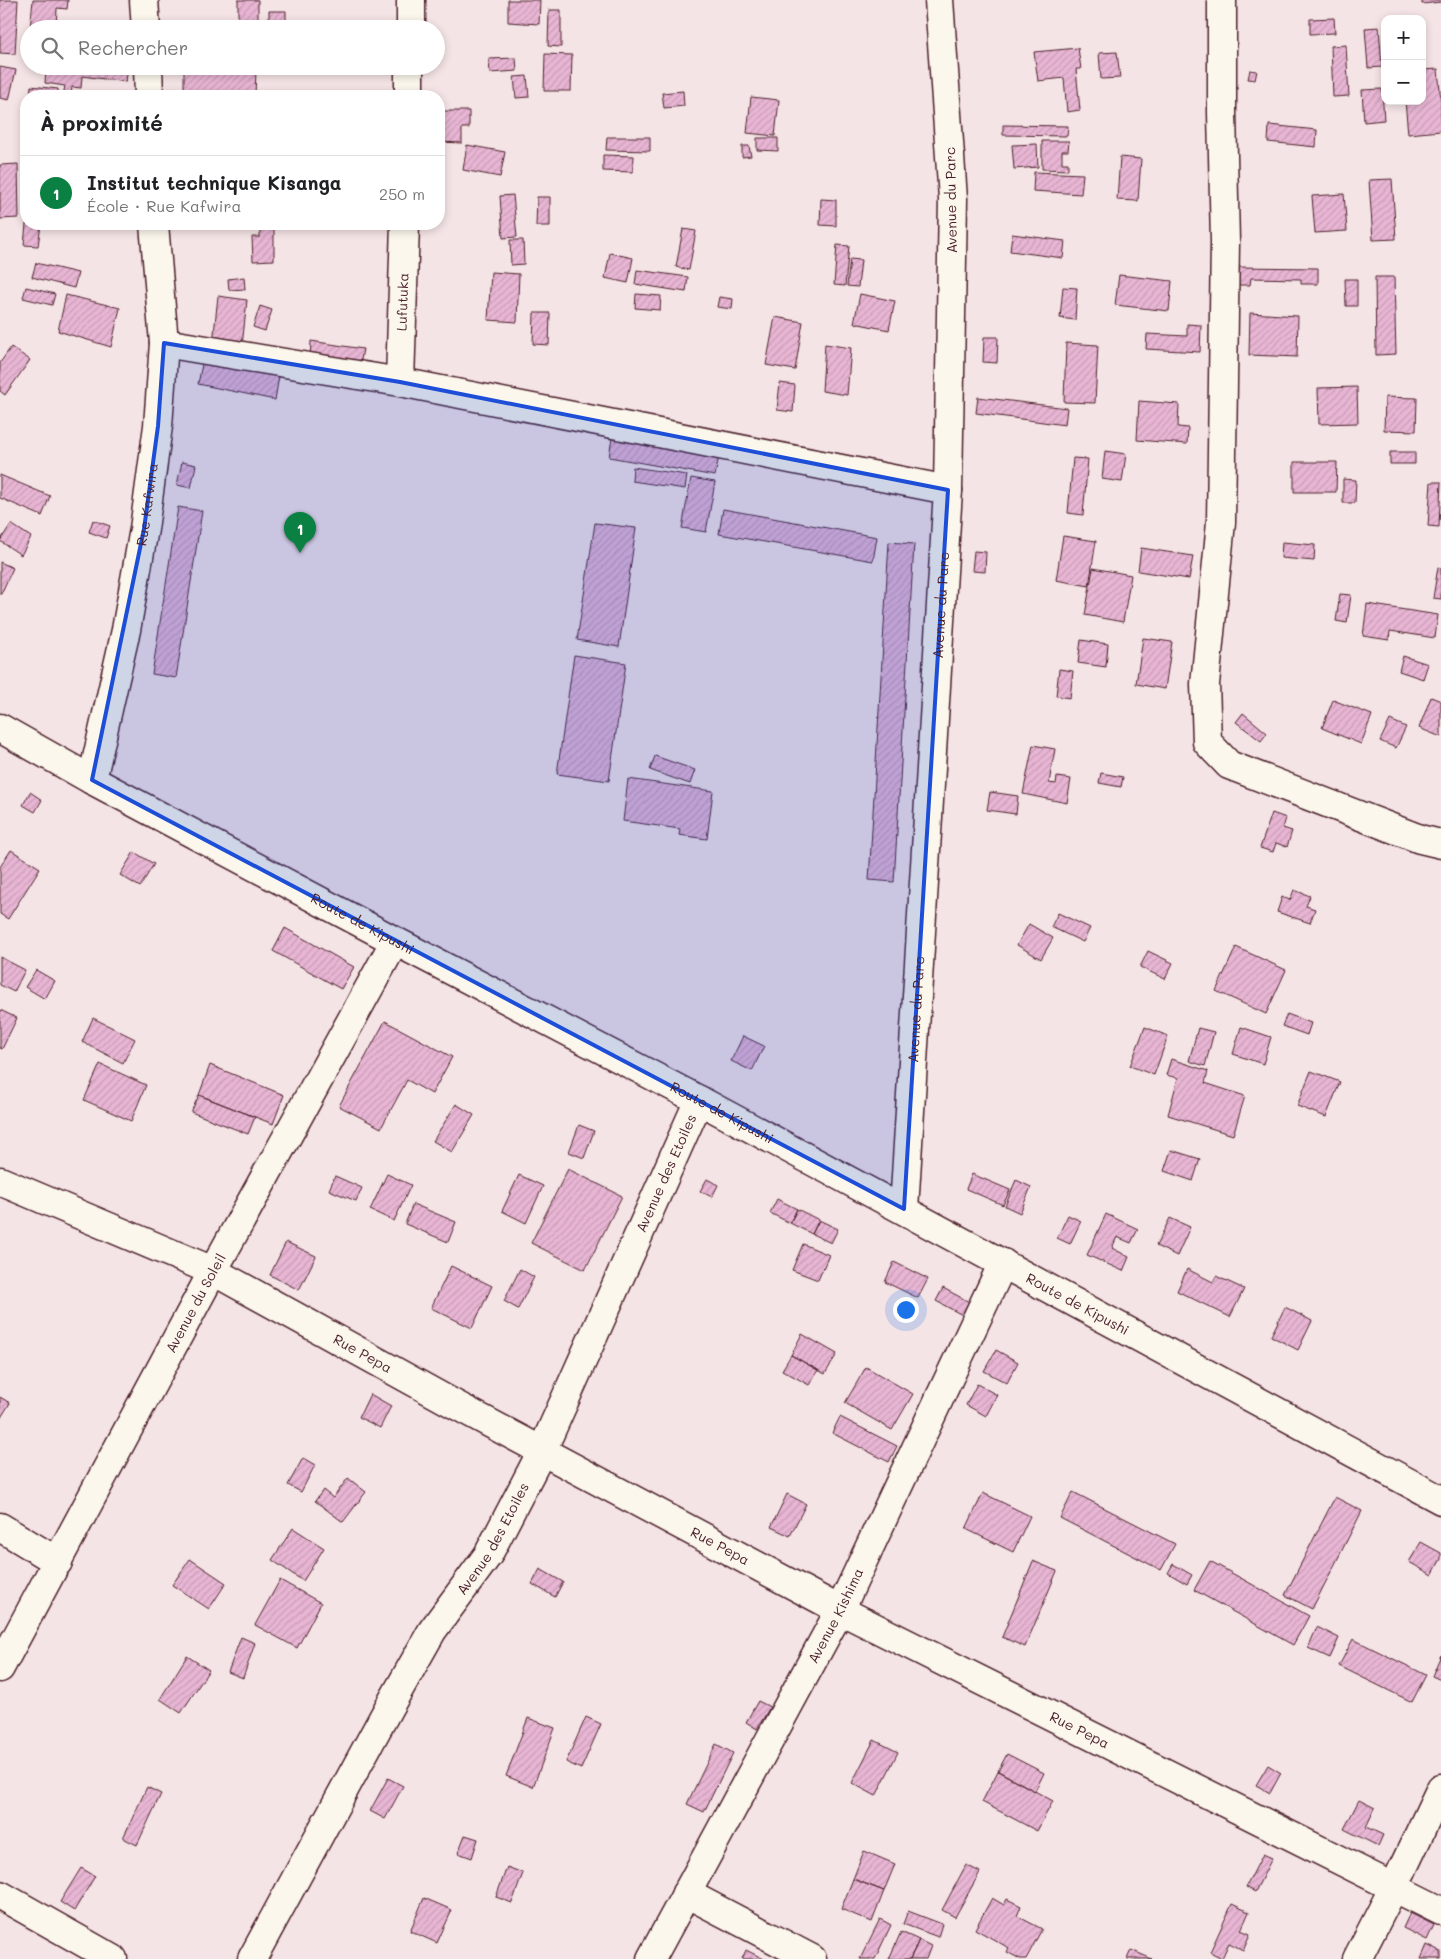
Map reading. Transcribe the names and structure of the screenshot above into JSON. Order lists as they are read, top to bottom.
{
  "streets": {
    "street": [
      "Avenue du Parc",
      "Lufutuka",
      "Rue Kafwira",
      "Route de Kipushi",
      "Avenue des Etoiles",
      "Avenue du Soleil",
      "Rue Pepa",
      "Avenue Kishima"
    ]
  },
  "crossings": [
    ["Avenue du Parc", "Route de Kipushi"],
    ["Rue Kafwira", "Route de Kipushi"],
    ["Route de Kipushi", "Avenue des Etoiles"],
    ["Route de Kipushi", "Avenue du Soleil"],
    ["Route de Kipushi", "Avenue Kishima"],
    ["Avenue des Etoiles", "Rue Pepa"],
    ["Avenue du Soleil", "Rue Pepa"],
    ["Rue Pepa", "Avenue Kishima"]
  ],
  "page": {
    "map_buttons": ["+", "−"],
    "search": "Rechercher",
    "heading": "À proximité",
    "list": [
      {
        "mark": "1",
        "name": "Institut technique Kisanga",
        "note": "École · Rue Kafwira",
        "value": "250 m"
      }
    ],
    "pins": "1"
  }
}
